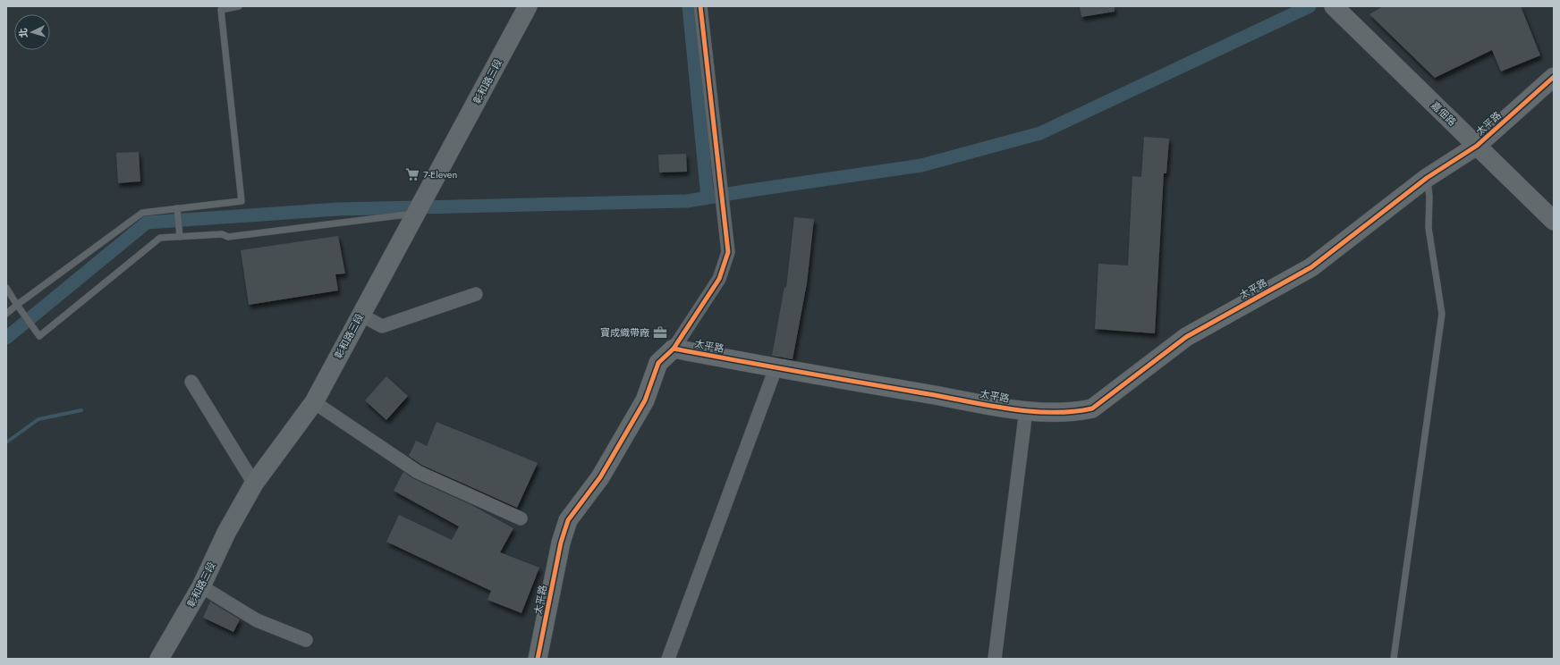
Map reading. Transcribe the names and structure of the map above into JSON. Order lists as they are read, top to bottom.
{
  "streets": {
    "street": ["彰和路三段", "嘉佃路", "太平路"]
  },
  "crossings": [
    ["嘉佃路", "太平路"]
  ],
  "places": {
    "supermarket": ["7-Eleven"],
    "office": ["寶成織帶廠"]
  },
  "north": "left"
}
